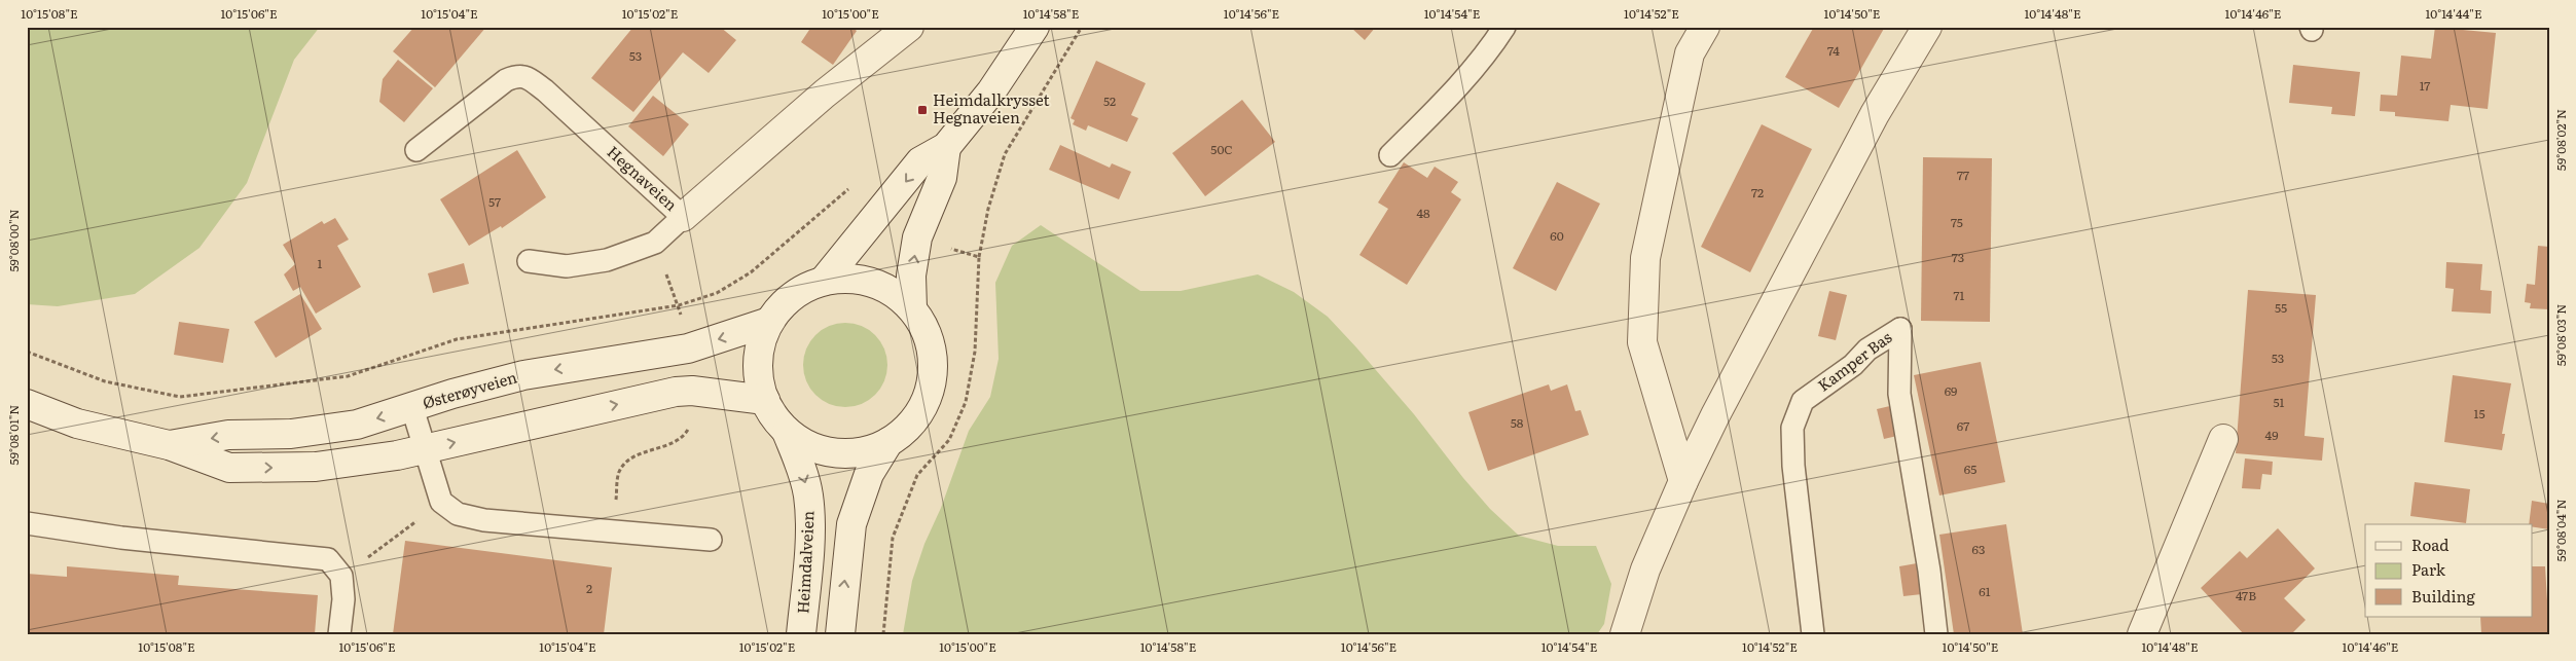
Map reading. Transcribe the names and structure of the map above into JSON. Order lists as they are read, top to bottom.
{
  "streets": {
    "main road": ["Hegnaveien", "Østerøyveien", "Heimdalveien"],
    "lane": ["Kamper Bas"]
  },
  "crossings": [
    ["Østerøyveien", "Heimdalveien"]
  ],
  "places": {
    "transit": ["Heimdalkrysset Hegnaveien"]
  },
  "house_numbers": [
    "74",
    "53",
    "17",
    "52",
    "50C",
    "77",
    "72",
    "57",
    "48",
    "75",
    "60",
    "73",
    "1",
    "71",
    "55",
    "53",
    "69",
    "51",
    "15",
    "58",
    "67",
    "49",
    "65",
    "63",
    "2",
    "61",
    "47B"
  ],
  "legend": ["Road", "Park", "Building"],
  "coordinates": [
    "10°15'08\"E",
    "10°15'06\"E",
    "10°15'04\"E",
    "10°15'02\"E",
    "10°15'00\"E",
    "10°14'58\"E",
    "10°14'56\"E",
    "10°14'54\"E",
    "10°14'52\"E",
    "10°14'50\"E",
    "10°14'48\"E",
    "10°14'46\"E",
    "10°14'44\"E",
    "59°08'02\"N",
    "59°08'00\"N",
    "59°08'03\"N",
    "59°08'01\"N",
    "59°08'04\"N"
  ]
}
